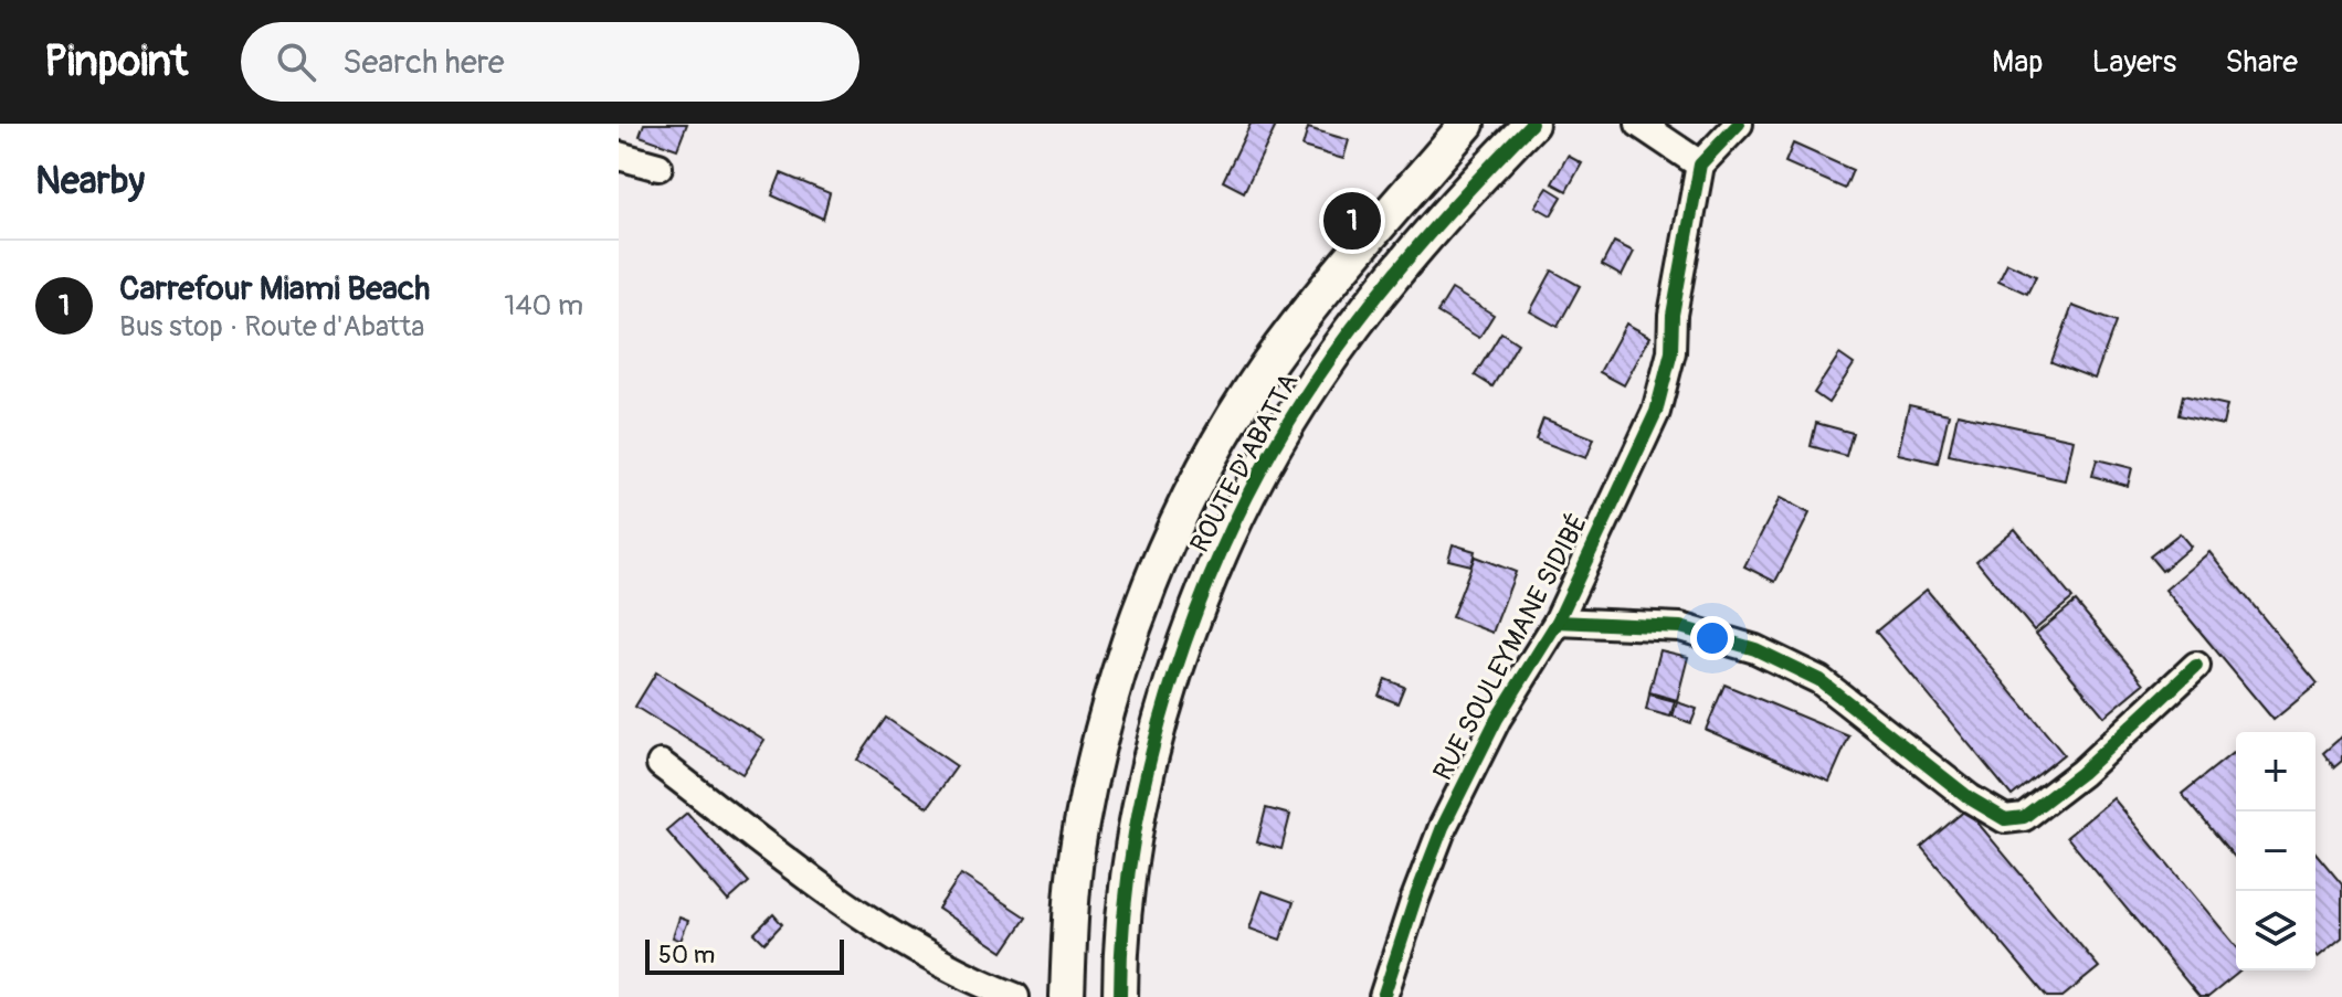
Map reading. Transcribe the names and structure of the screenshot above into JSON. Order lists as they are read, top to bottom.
{
  "streets": {
    "street": ["ROUTE D'ABATTA", "RUE SOULEYMANE SIDIBÉ"]
  },
  "scale_bar": "50 m",
  "page": {
    "header": "Pinpoint",
    "search": "Search here",
    "nav": ["Map", "Layers", "Share"],
    "heading": "Nearby",
    "pins": "1",
    "list": [
      {
        "mark": "1",
        "name": "Carrefour Miami Beach",
        "note": "Bus stop · Route d'Abatta",
        "value": "140 m"
      }
    ],
    "map_buttons": ["+", "−"],
    "scale": "50 m"
  }
}
